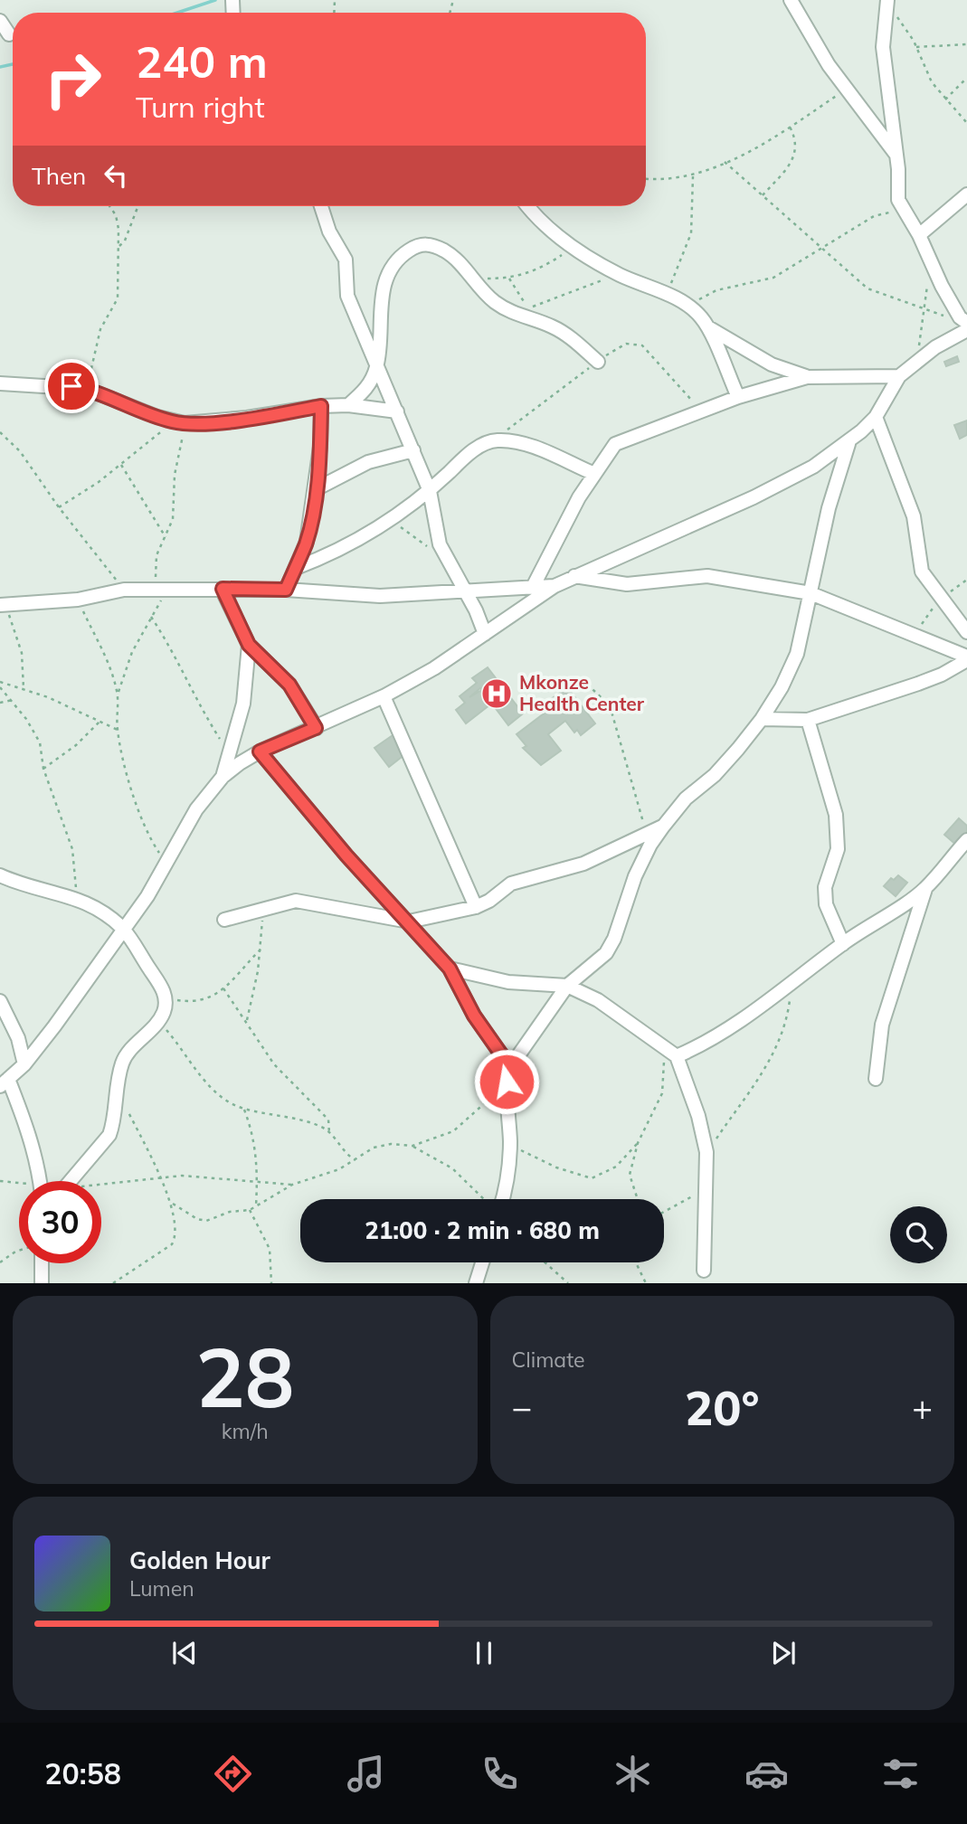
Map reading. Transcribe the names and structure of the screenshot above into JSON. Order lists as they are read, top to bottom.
{
  "places": {
    "hospital": ["Mkonze Health Center"]
  },
  "page": {
    "turn": ["240 m", "Turn right"],
    "then": "Then",
    "limit": "30",
    "trip": "21:00 · 2 min · 680 m",
    "tile": [
      ["28", "km/h"],
      "Climate"
    ],
    "heat": ["−", "20°", "+"],
    "song": ["Golden Hour", "Lumen"],
    "tabs": "20:58"
  }
}
